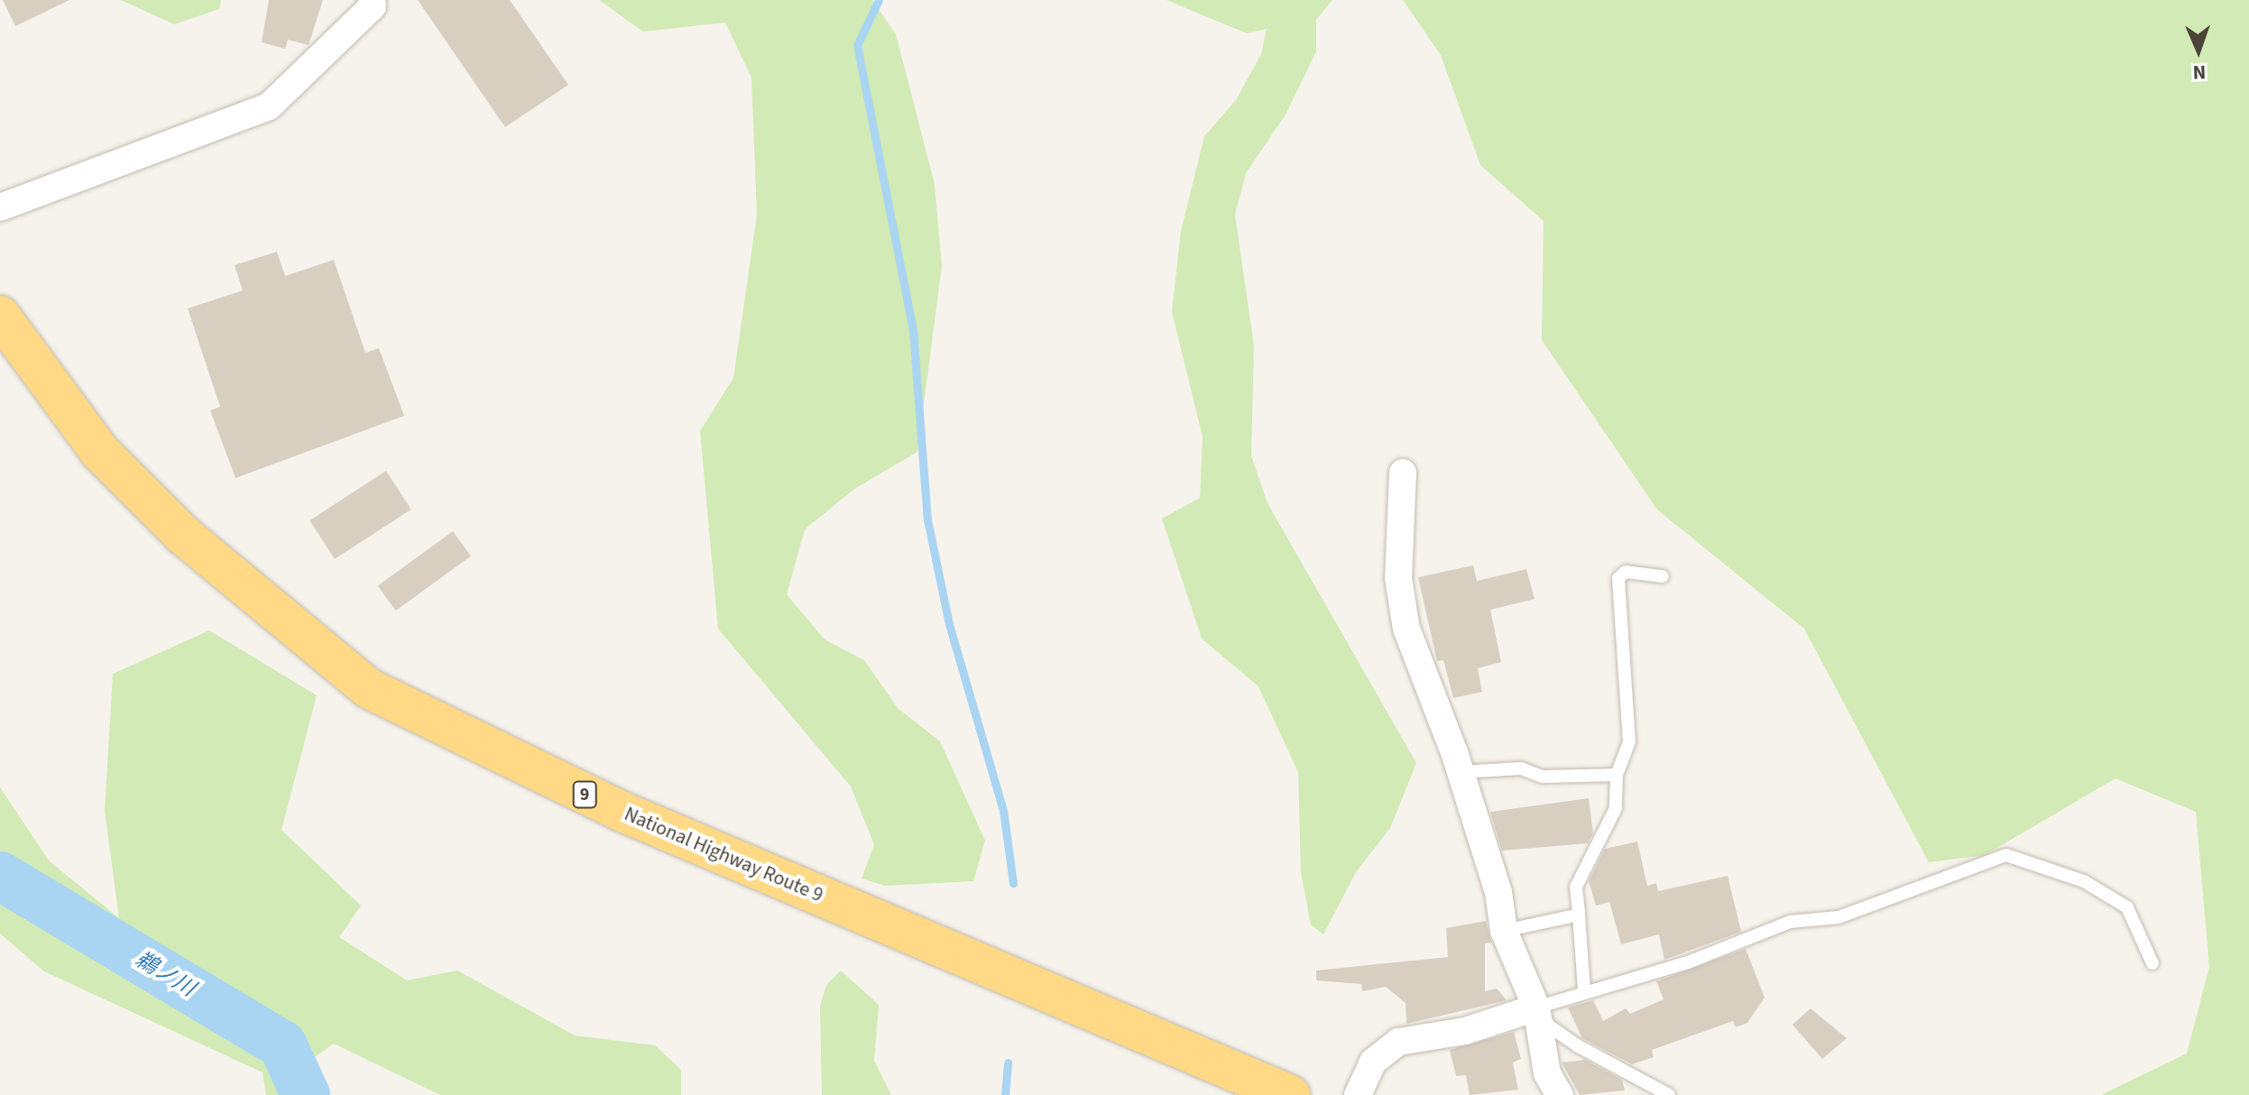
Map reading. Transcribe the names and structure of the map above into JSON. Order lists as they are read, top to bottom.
{
  "streets": {
    "highway": ["9", "National Highway Route 9"]
  },
  "water": ["鵜ノ川"],
  "north": "bottom"
}
